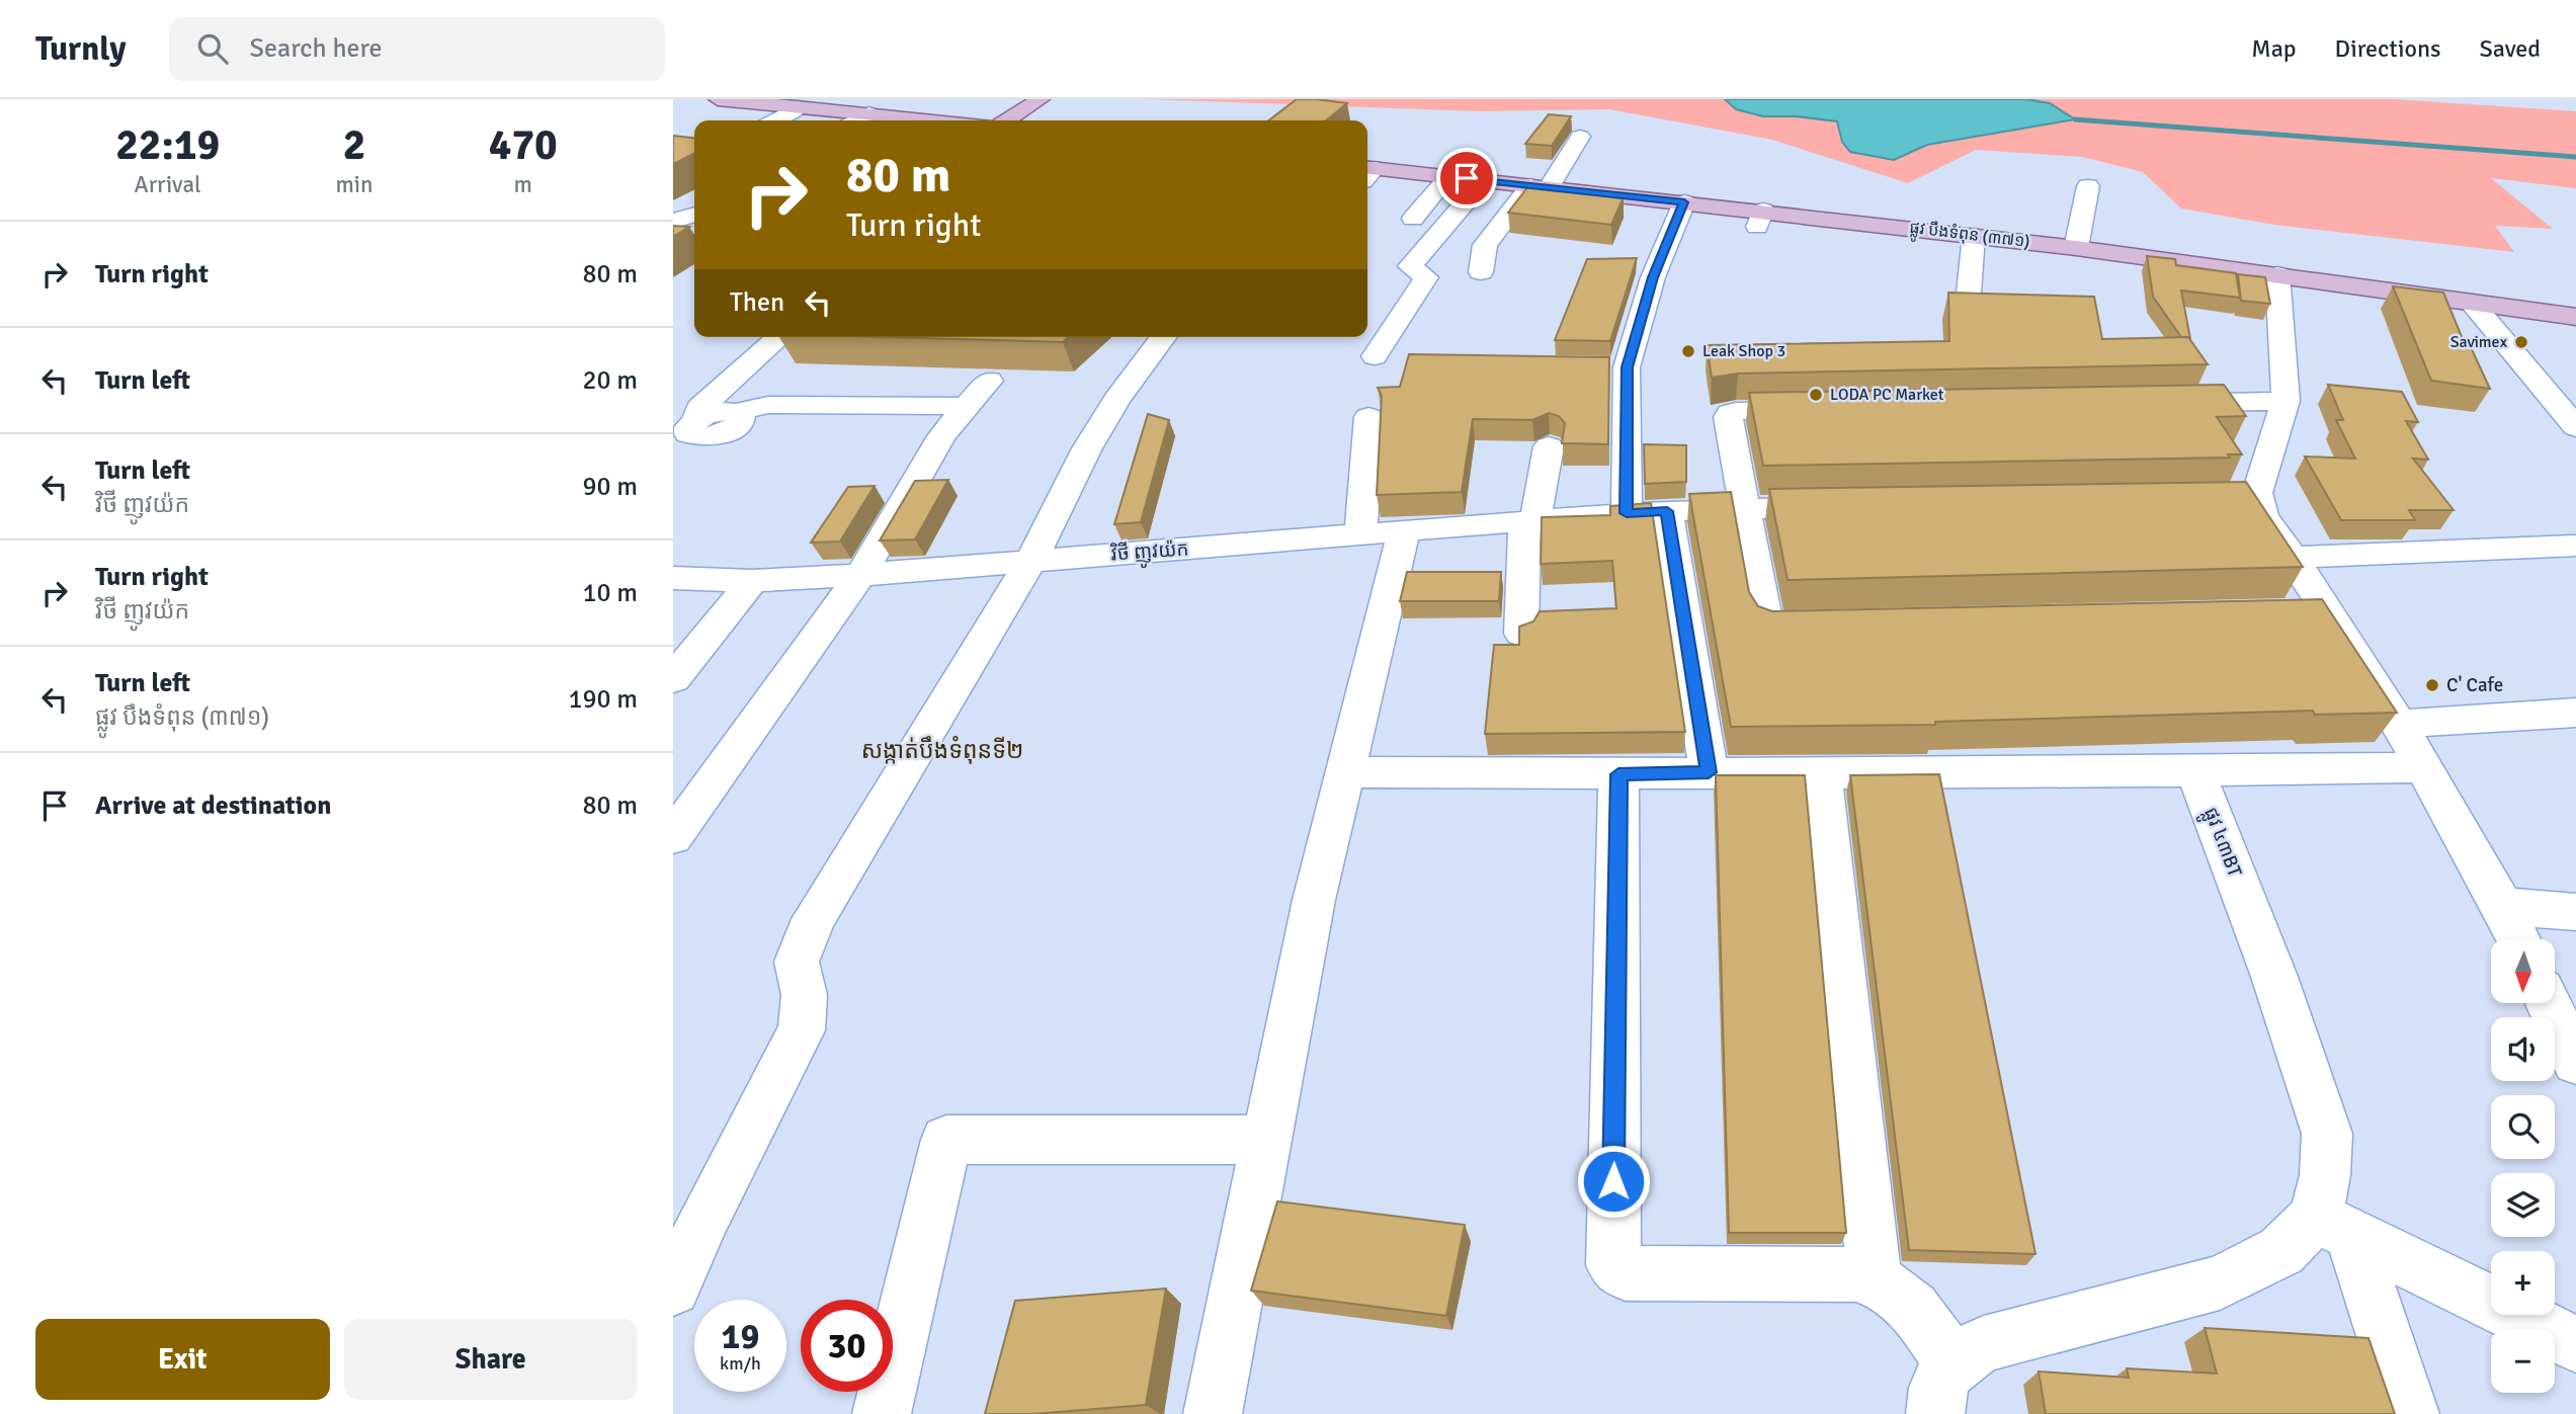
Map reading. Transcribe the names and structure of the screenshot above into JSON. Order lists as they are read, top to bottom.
{
  "streets": {
    "main road": ["ផ្លូវ បឹងទំពុន (៣៧១)"],
    "street": ["វិថី ញូវយ៉ក", "ផ្លូវ ៤៣BT"]
  },
  "districts": ["សង្កាត់បឹងទំពុនទី២"],
  "places": [
    "Savimex",
    "Leak Shop 3",
    "LODA PC Market",
    "C' Cafe"
  ],
  "north": "bottom",
  "page": {
    "header": "Turnly",
    "search": "Search here",
    "nav": ["Map", "Directions", "Saved"],
    "eta": [
      "22:19",
      "Arrival",
      "2",
      "min",
      "470",
      "m"
    ],
    "turn": ["80 m", "Turn right"],
    "list": [
      {
        "name": "Turn right",
        "value": "80 m"
      },
      {
        "name": "Turn left",
        "value": "20 m"
      },
      {
        "name": "Turn left",
        "note": "វិថី ញូវយ៉ក",
        "value": "90 m"
      },
      {
        "name": "Turn right",
        "note": "វិថី ញូវយ៉ក",
        "value": "10 m"
      },
      {
        "name": "Turn left",
        "note": "ផ្លូវ បឹងទំពុន (៣៧១)",
        "value": "190 m"
      },
      {
        "name": "Arrive at destination",
        "value": "80 m"
      }
    ],
    "then": "Then",
    "map_buttons": ["+", "−"],
    "speed": "19 km/h",
    "limit": "30",
    "buttons": ["Exit", "Share"]
  }
}
